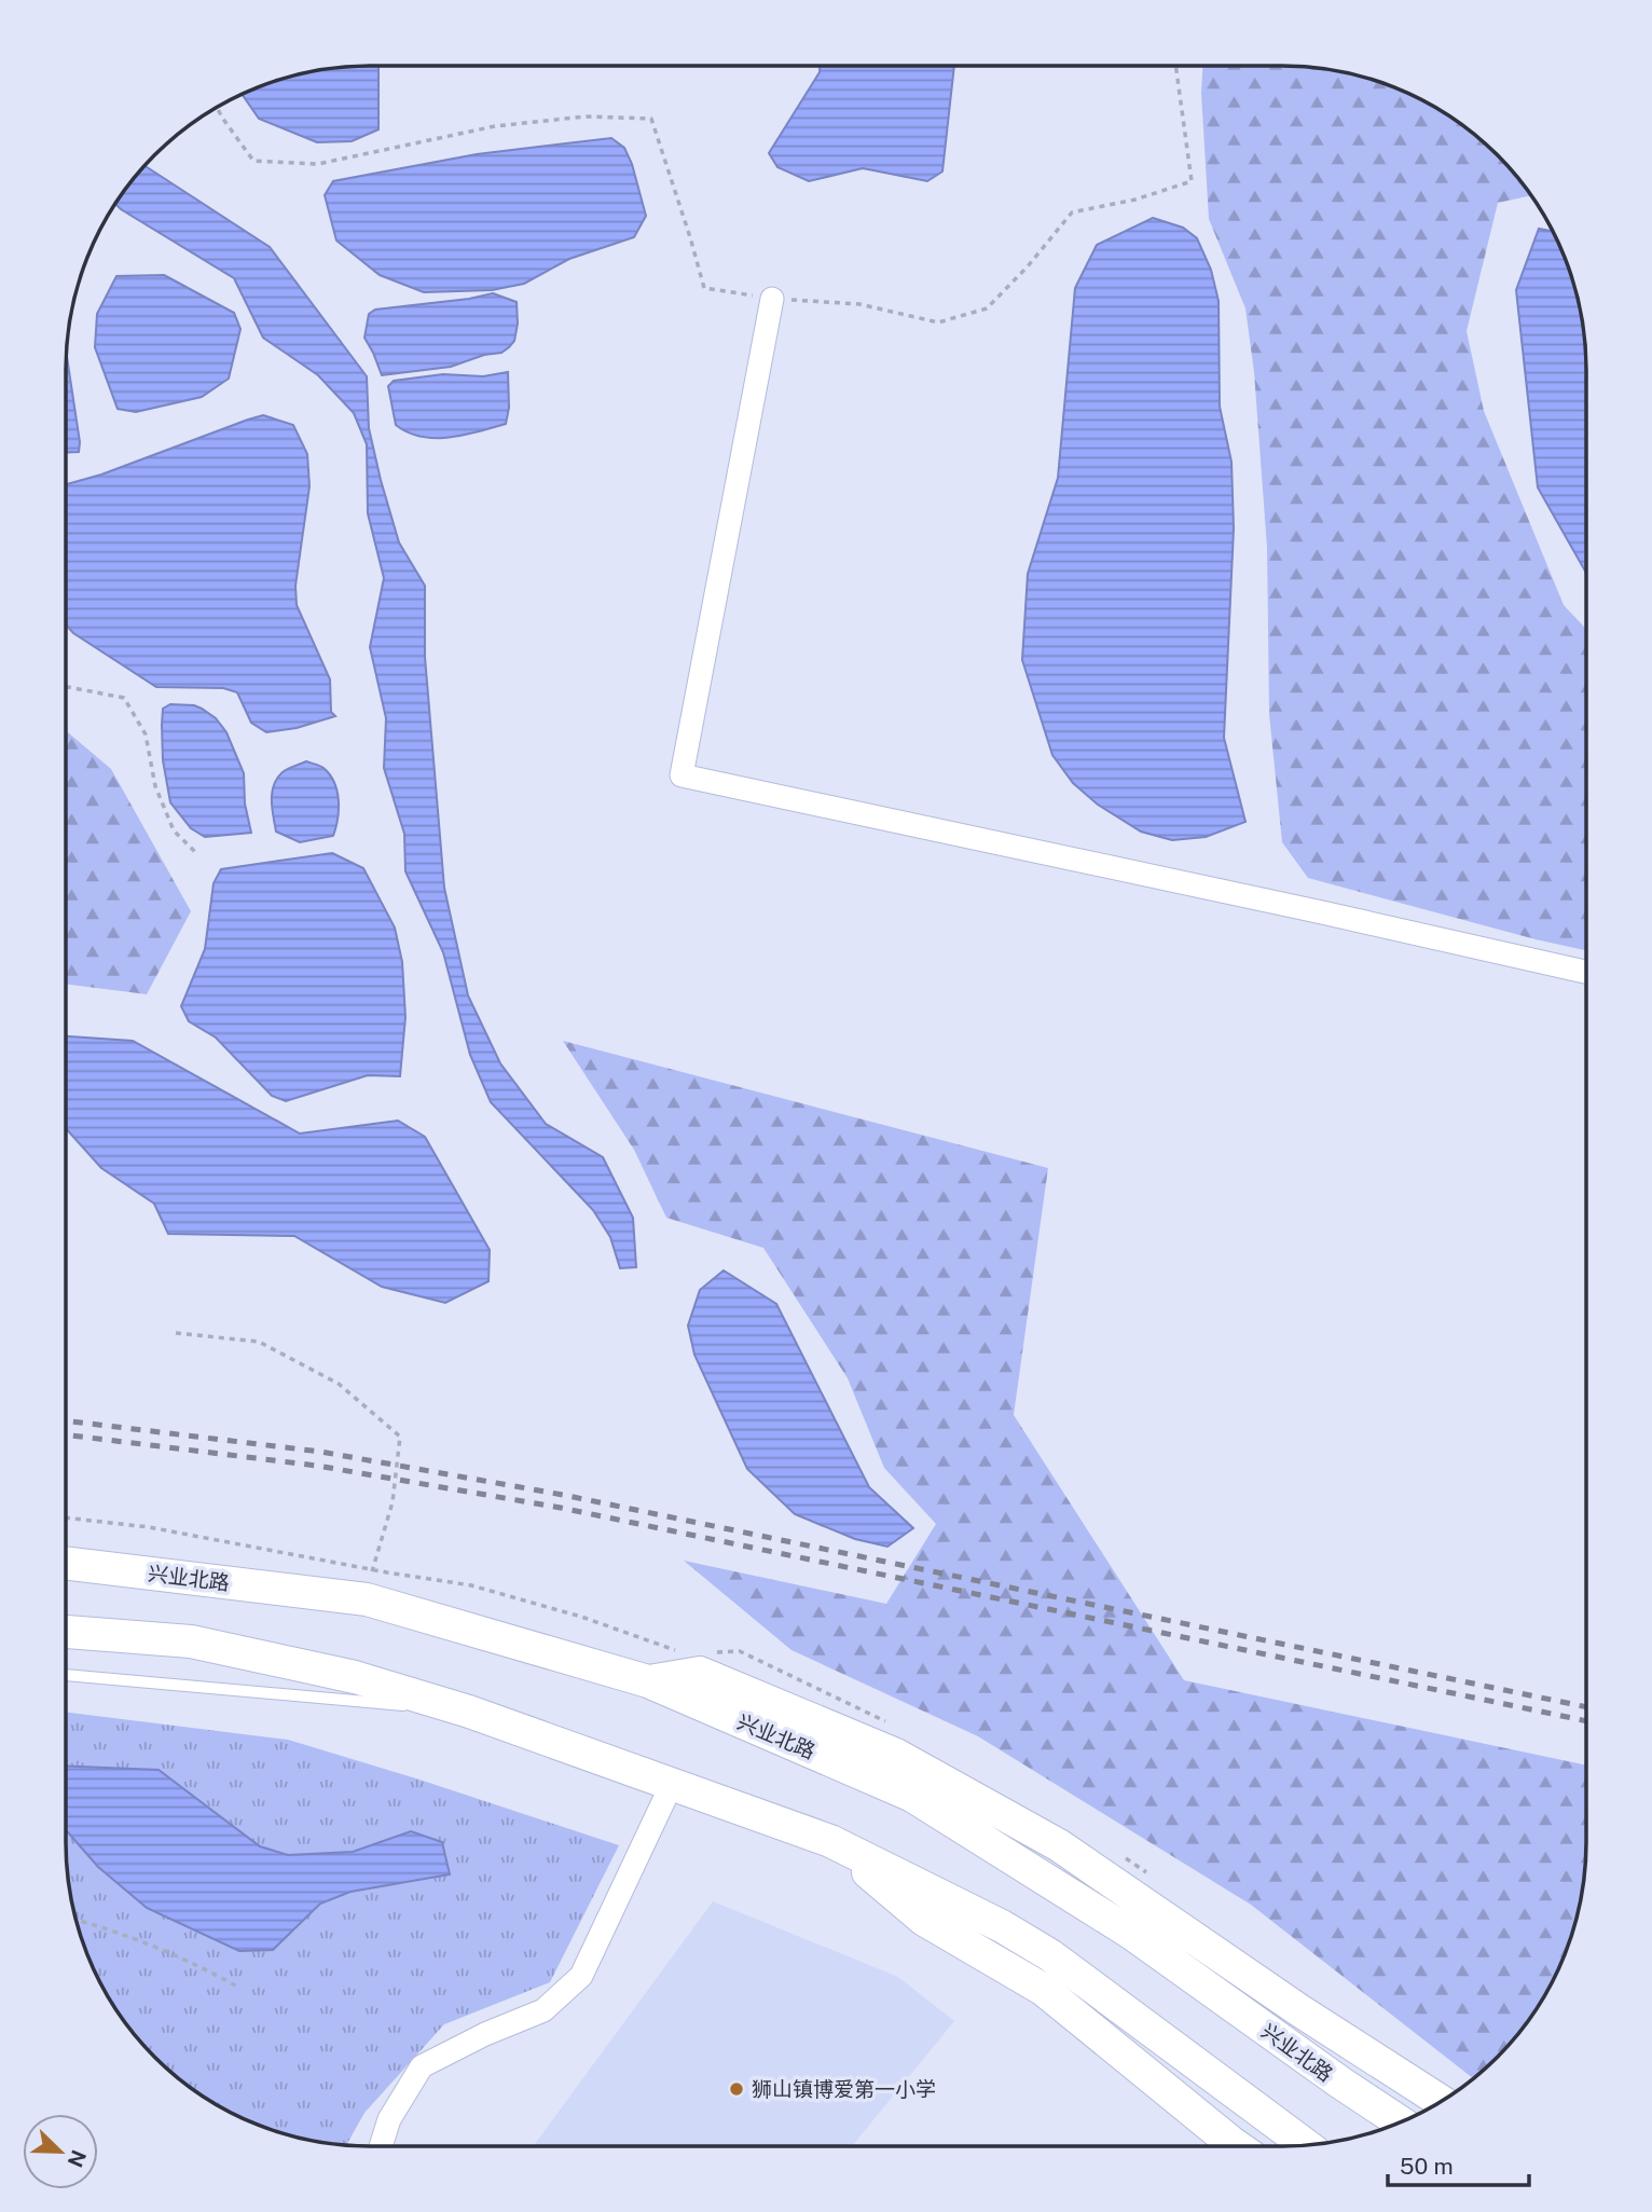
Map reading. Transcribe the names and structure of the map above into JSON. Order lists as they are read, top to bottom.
{
  "streets": {
    "main road": ["兴业北路"]
  },
  "places": ["狮山镇博爱第一小学"],
  "scale_bar": "50 m",
  "north": "bottom right"
}
